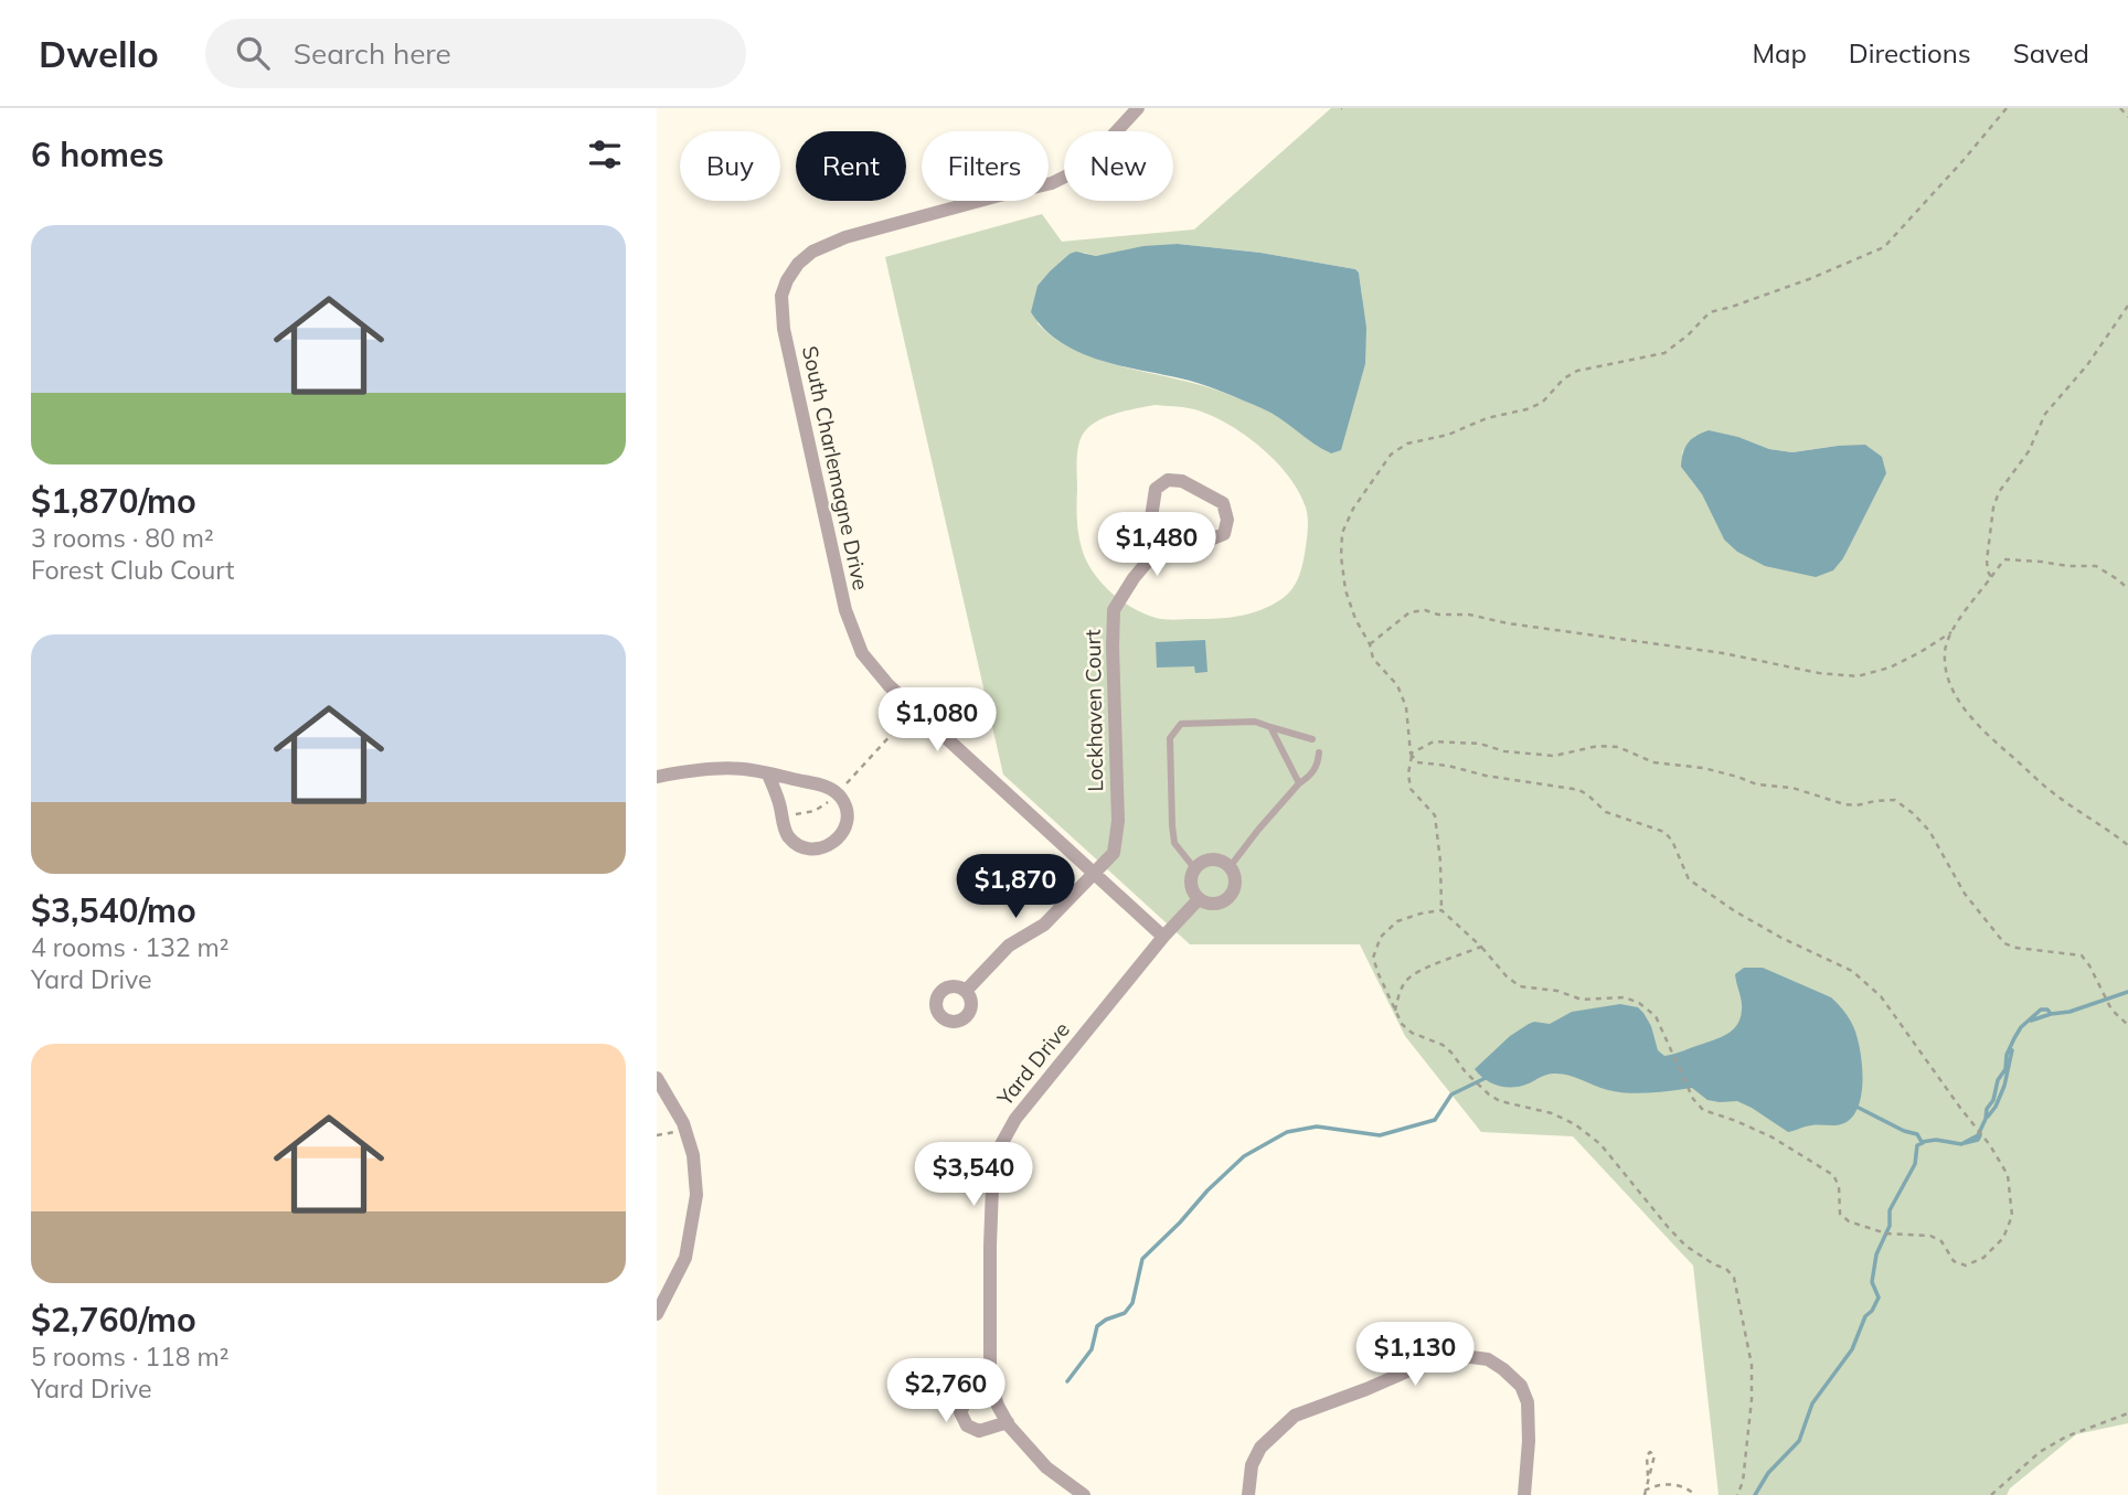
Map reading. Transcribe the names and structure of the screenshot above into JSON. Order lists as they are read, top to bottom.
{
  "streets": {
    "street": ["South Charlemagne Drive", "Lockhaven Court", "Yard Drive"]
  },
  "crossings": [
    ["South Charlemagne Drive", "Lockhaven Court"],
    ["South Charlemagne Drive", "Yard Drive"]
  ],
  "page": {
    "header": "Dwello",
    "search": "Search here",
    "nav": ["Map", "Directions", "Saved"],
    "heading": "6 homes",
    "chip": [
      "Buy",
      "Rent",
      "Filters",
      "New"
    ],
    "list": [
      {
        "name": "$1,870/mo",
        "note": "3 rooms · 80 m² · Forest Club Court"
      },
      {
        "name": "$3,540/mo",
        "note": "4 rooms · 132 m² · Yard Drive"
      },
      {
        "name": "$2,760/mo",
        "note": "5 rooms · 118 m² · Yard Drive"
      }
    ],
    "price": [
      "$1,480",
      "$1,080",
      "$1,870",
      "$3,540",
      "$1,130",
      "$2,760"
    ]
  }
}
